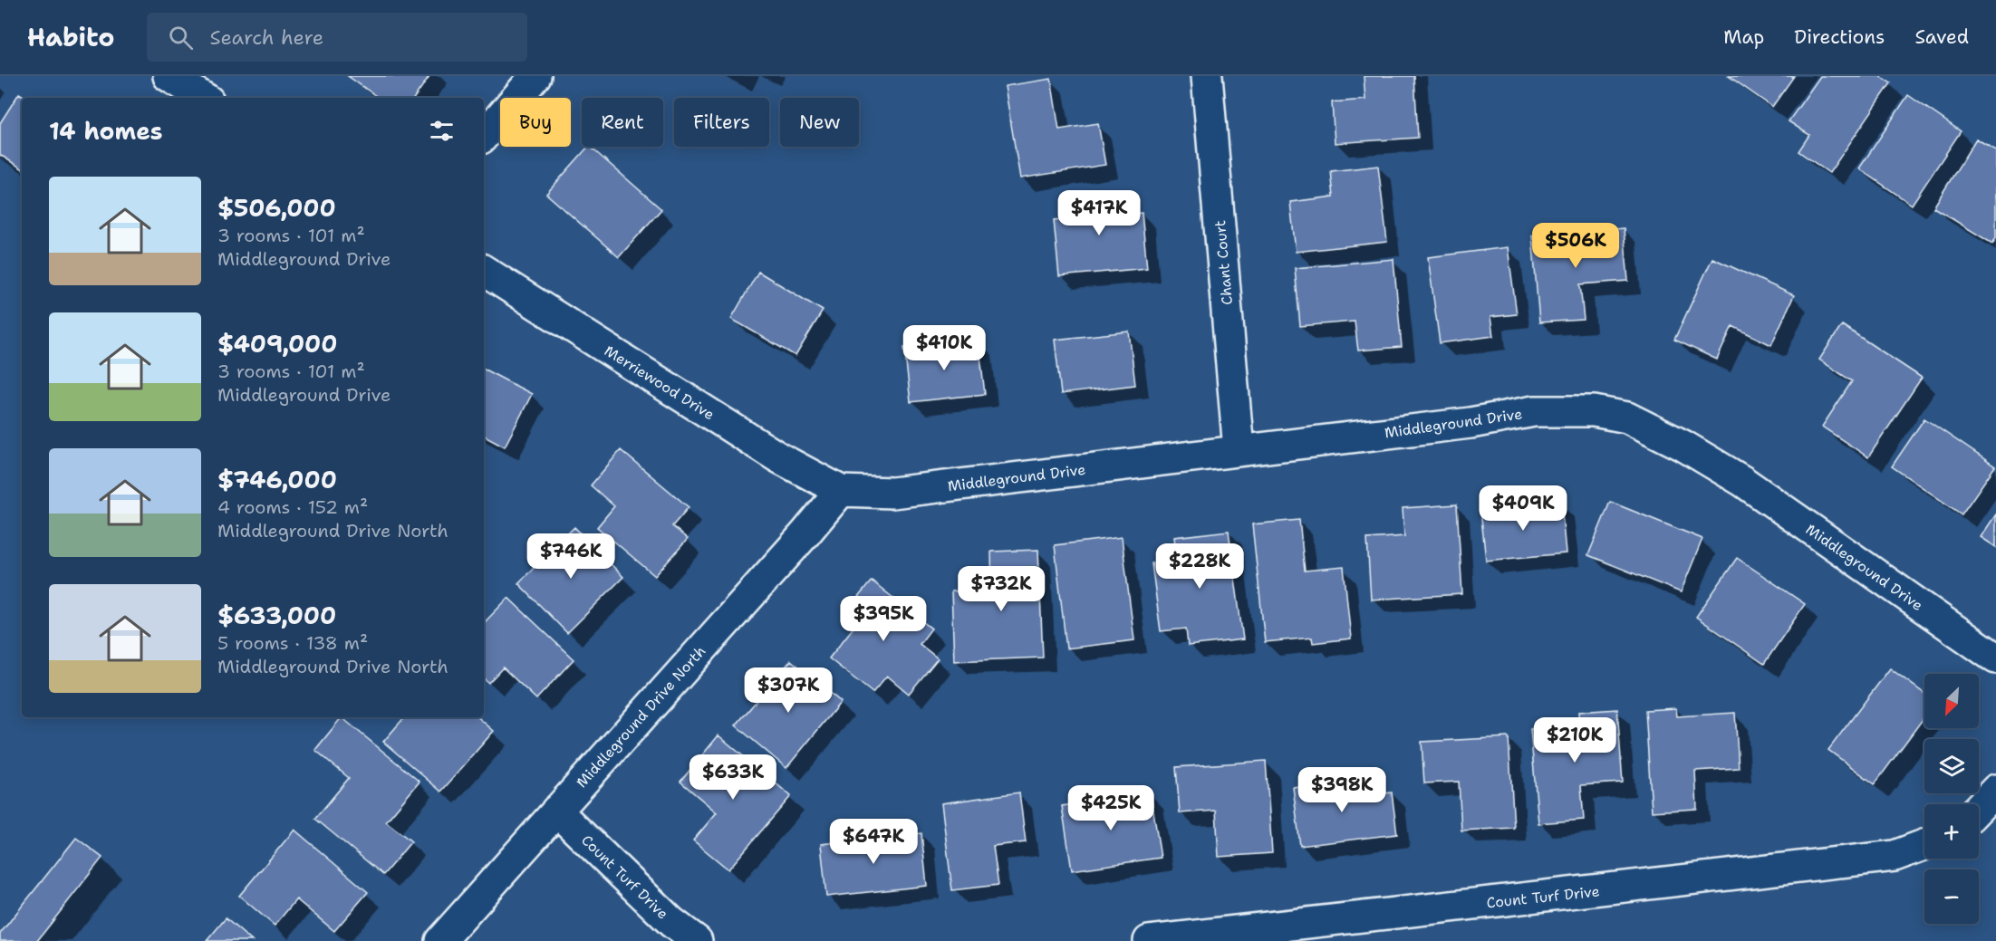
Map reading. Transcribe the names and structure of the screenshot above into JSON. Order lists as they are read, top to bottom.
{
  "streets": {
    "street": [
      "Chant Court",
      "Merriewood Drive",
      "Middleground Drive",
      "Middleground Drive North",
      "Count Turf Drive"
    ]
  },
  "crossings": [
    ["Chant Court", "Middleground Drive"],
    ["Merriewood Drive", "Middleground Drive"],
    ["Merriewood Drive", "Middleground Drive North"],
    ["Middleground Drive", "Middleground Drive North"],
    ["Middleground Drive North", "Count Turf Drive"]
  ],
  "north": "bottom left",
  "page": {
    "header": "Habito",
    "search": "Search here",
    "nav": ["Map", "Directions", "Saved"],
    "chip": [
      "Buy",
      "Rent",
      "Filters",
      "New"
    ],
    "heading": "14 homes",
    "list": [
      {
        "name": "$506,000",
        "note": "3 rooms · 101 m² · Middleground Drive"
      },
      {
        "name": "$409,000",
        "note": "3 rooms · 101 m² · Middleground Drive"
      },
      {
        "name": "$746,000",
        "note": "4 rooms · 152 m² · Middleground Drive North"
      },
      {
        "name": "$633,000",
        "note": "5 rooms · 138 m² · Middleground Drive North"
      }
    ],
    "price": [
      "$417K",
      "$506K",
      "$410K",
      "$409K",
      "$746K",
      "$228K",
      "$732K",
      "$395K",
      "$307K",
      "$210K",
      "$633K",
      "$398K",
      "$425K",
      "$647K"
    ],
    "map_buttons": ["+", "−"]
  }
}
